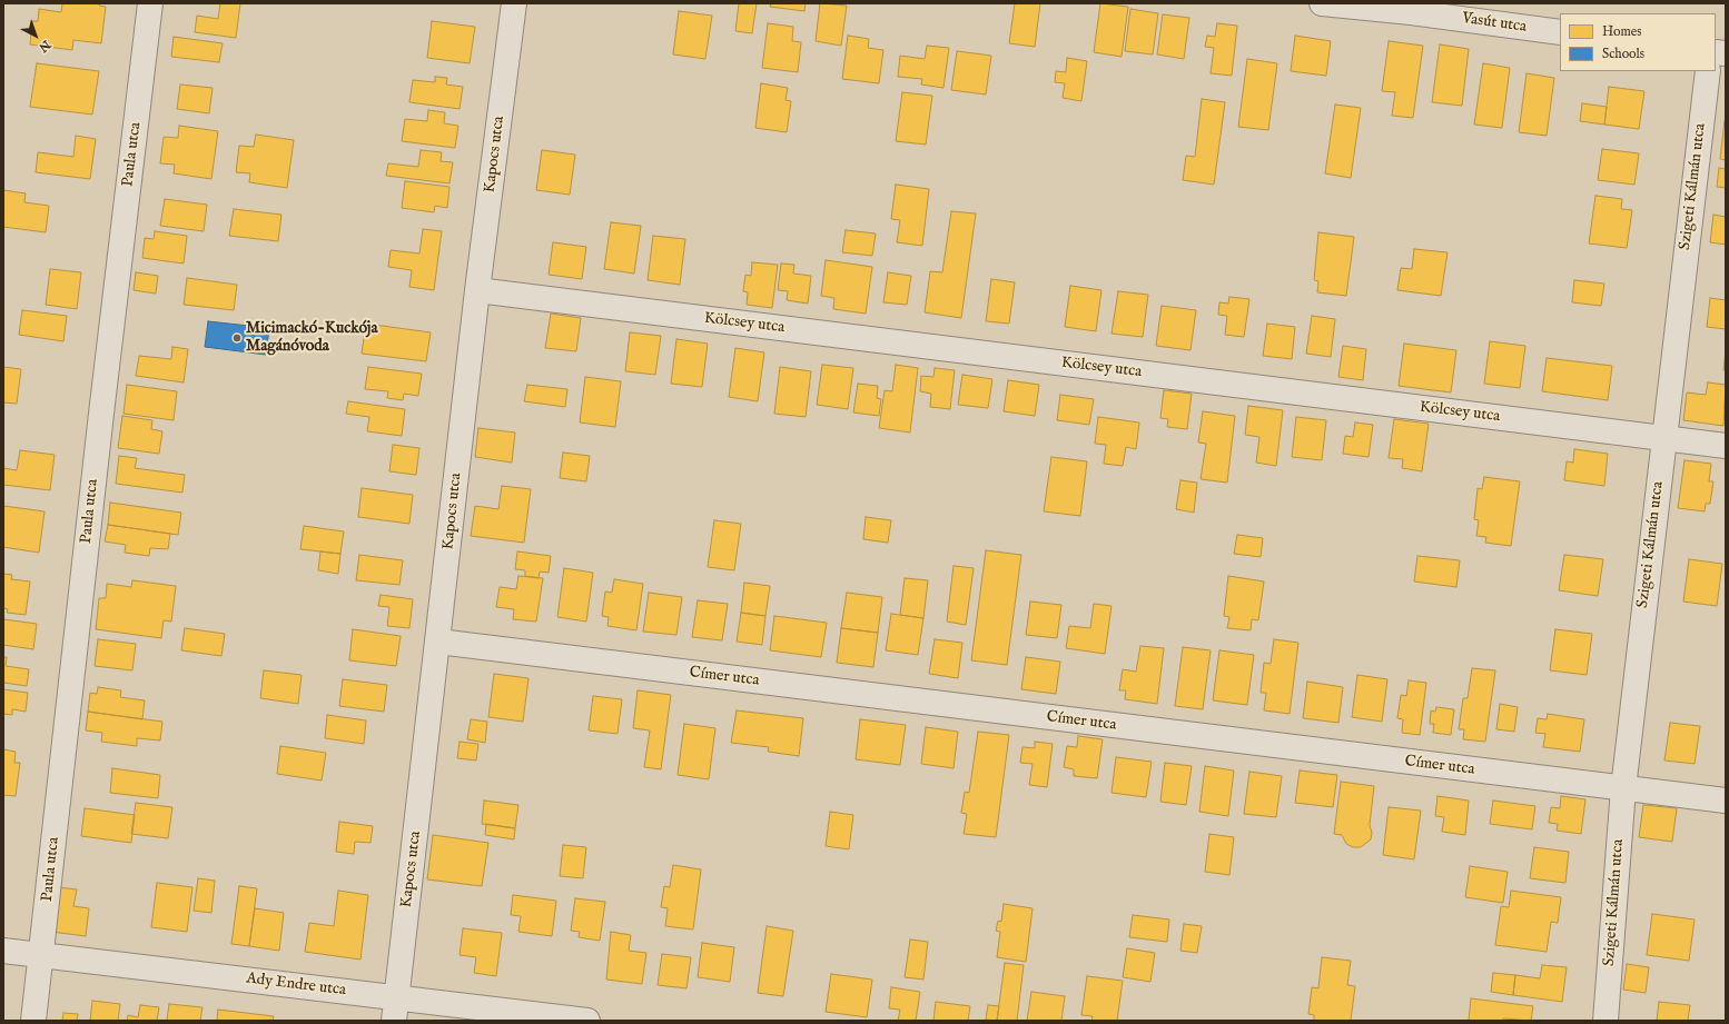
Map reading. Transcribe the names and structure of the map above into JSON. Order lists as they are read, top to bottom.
{
  "streets": {
    "street": [
      "Vasút utca",
      "Paula utca",
      "Kapocs utca",
      "Szigeti Kálmán utca",
      "Kölcsey utca",
      "Címer utca",
      "Ady Endre utca"
    ]
  },
  "crossings": [
    ["Paula utca", "Ady Endre utca"],
    ["Kapocs utca", "Kölcsey utca"],
    ["Kapocs utca", "Címer utca"],
    ["Kapocs utca", "Ady Endre utca"],
    ["Szigeti Kálmán utca", "Kölcsey utca"],
    ["Szigeti Kálmán utca", "Címer utca"]
  ],
  "places": ["Micimackó-Kuckója Magánóvoda"],
  "legend": ["Homes", "Schools"],
  "north": "bottom right"
}
